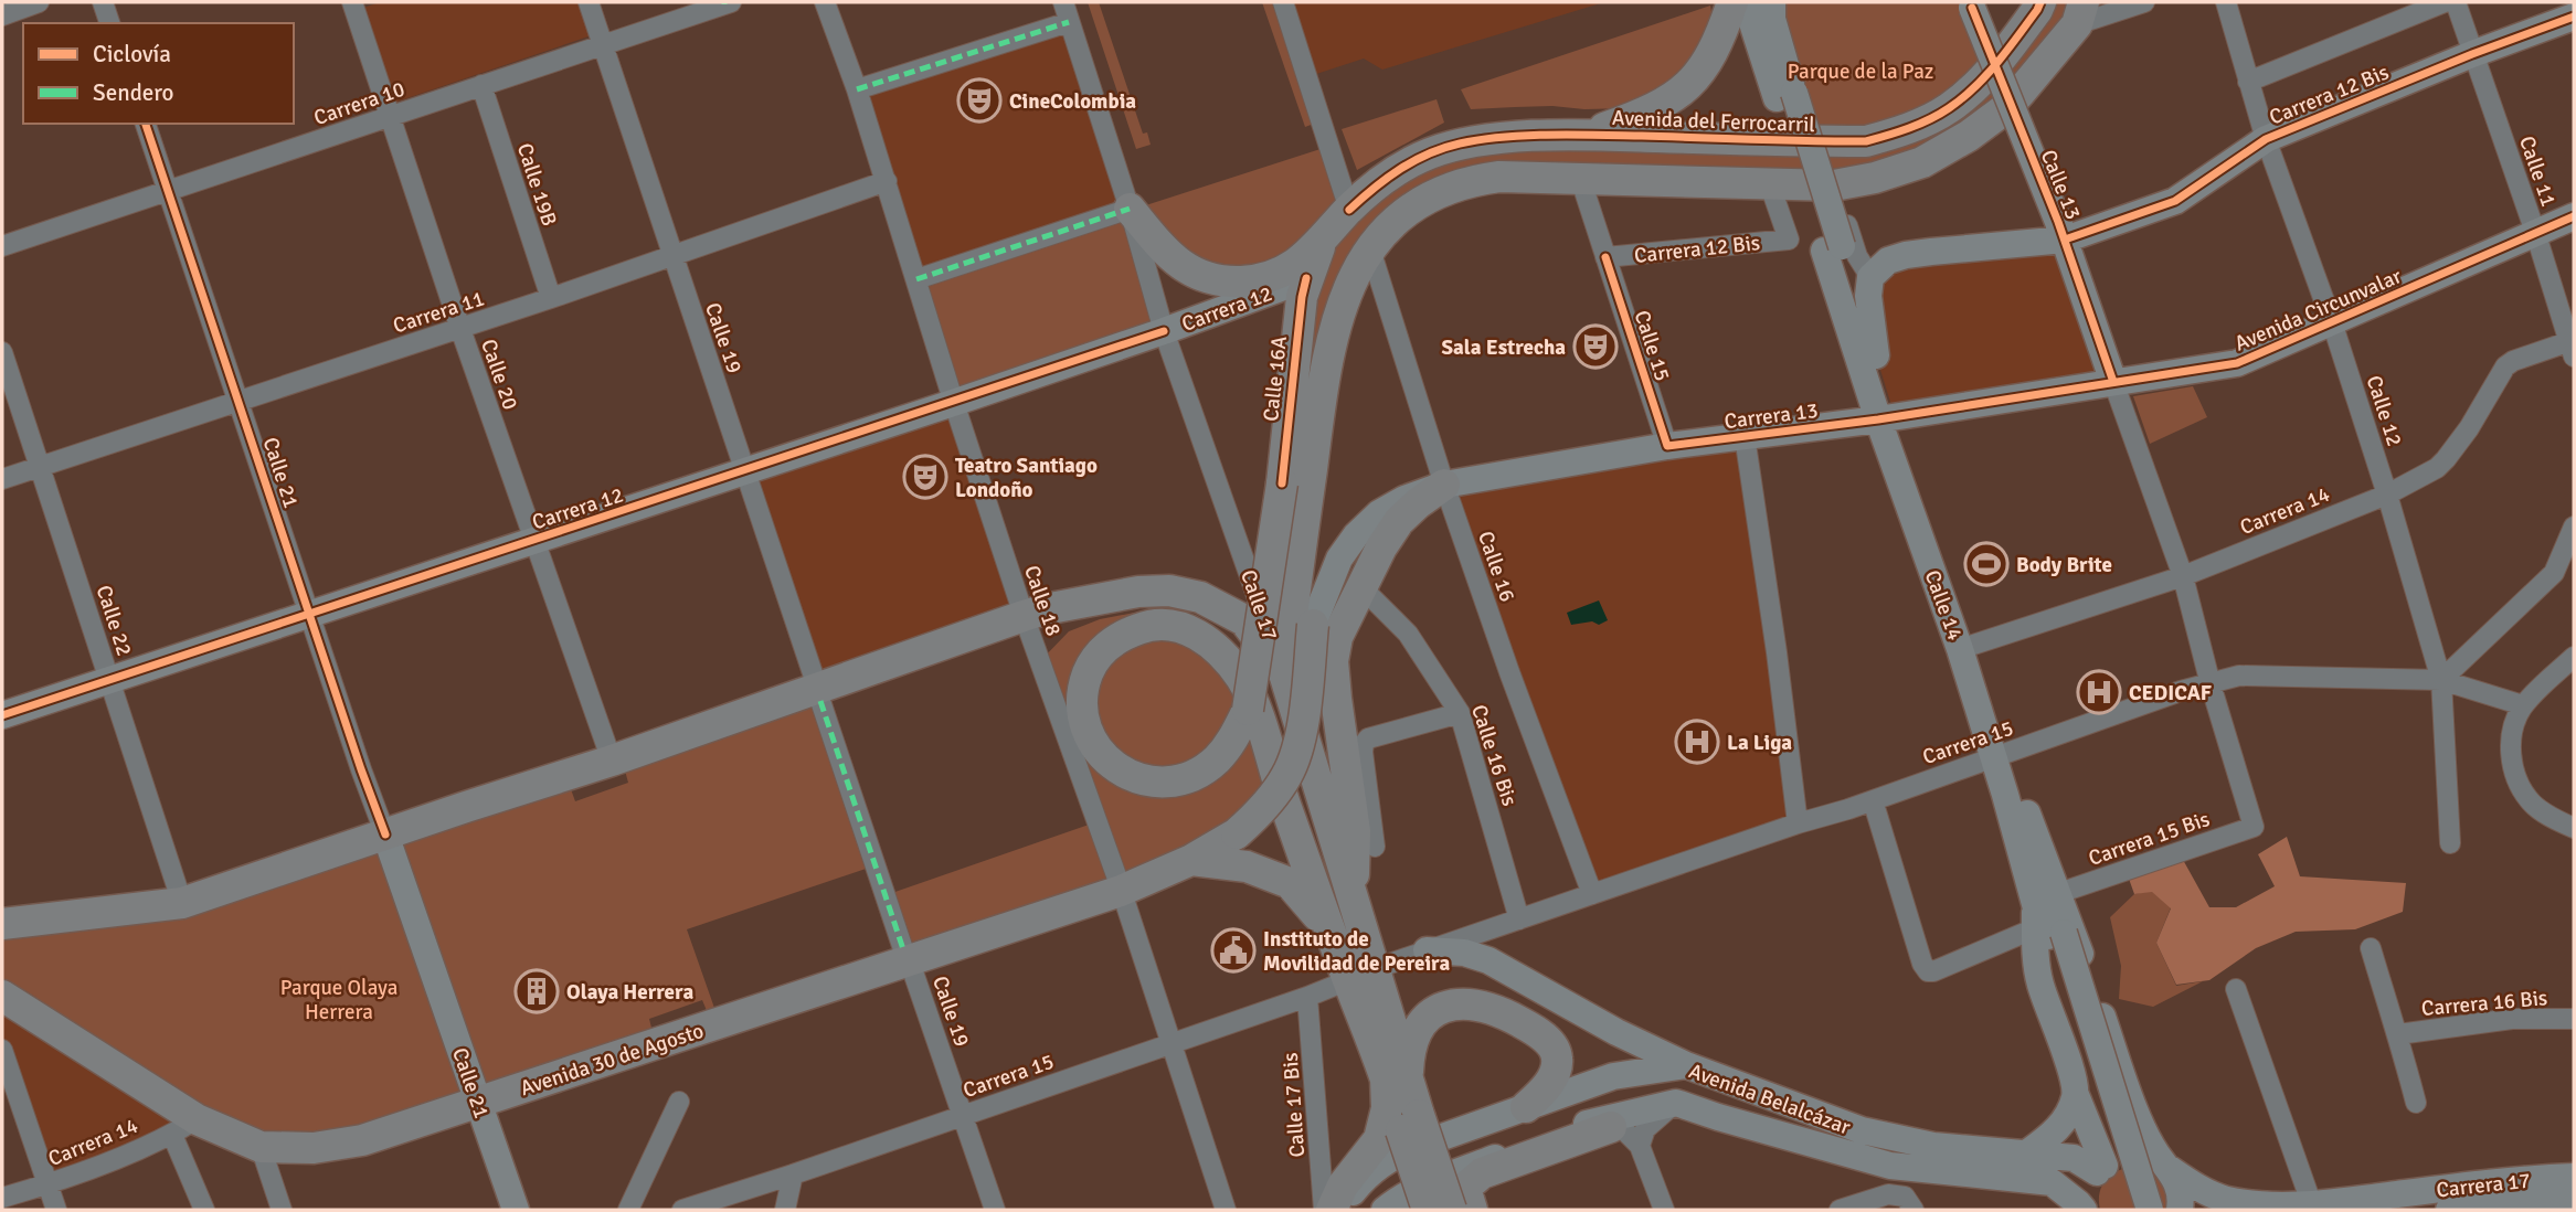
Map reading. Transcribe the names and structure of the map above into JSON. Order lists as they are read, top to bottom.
{
  "streets": {
    "main road": [
      "Carrera 12 Bis",
      "Avenida del Ferrocarril",
      "Calle 13",
      "Carrera 12",
      "Avenida Circunvalar",
      "Calle 16A",
      "Carrera 13",
      "Calle 21",
      "Calle 17",
      "Calle 14",
      "Avenida 30 de Agosto",
      "Avenida Belalcázar",
      "Carrera 17"
    ],
    "street": [
      "Carrera 10",
      "Calle 11",
      "Calle 19B",
      "Carrera 11",
      "Calle 19",
      "Calle 15",
      "Calle 20",
      "Calle 12",
      "Carrera 14",
      "Calle 16",
      "Calle 18",
      "Calle 22",
      "Carrera 15",
      "Calle 16 Bis",
      "Carrera 15 Bis",
      "Carrera 16 Bis",
      "Calle 17 Bis"
    ]
  },
  "crossings": [
    ["Carrera 12 Bis", "Calle 11"],
    ["Carrera 12 Bis", "Calle 13"],
    ["Carrera 12 Bis", "Calle 15"],
    ["Carrera 12 Bis", "Calle 12"],
    ["Carrera 10", "Calle 19B"],
    ["Carrera 10", "Calle 19"],
    ["Carrera 10", "Calle 20"],
    ["Carrera 10", "Calle 21"],
    ["Avenida del Ferrocarril", "Calle 16A"],
    ["Calle 11", "Avenida Circunvalar"],
    ["Calle 11", "Carrera 14"],
    ["Calle 19B", "Carrera 11"],
    ["Calle 13", "Avenida Circunvalar"],
    ["Calle 13", "Carrera 14"],
    ["Calle 13", "Carrera 15"],
    ["Calle 13", "Carrera 15 Bis"],
    ["Carrera 12", "Calle 19"],
    ["Carrera 12", "Calle 20"],
    ["Carrera 12", "Calle 16A"],
    ["Carrera 12", "Calle 21"],
    ["Carrera 12", "Calle 18"],
    ["Carrera 12", "Calle 17"],
    ["Carrera 12", "Calle 22"],
    ["Avenida Circunvalar", "Calle 12"],
    ["Avenida Circunvalar", "Carrera 13"],
    ["Avenida Circunvalar", "Calle 14"],
    ["Carrera 11", "Calle 19"],
    ["Carrera 11", "Calle 20"],
    ["Carrera 11", "Calle 21"],
    ["Carrera 11", "Calle 18"],
    ["Carrera 11", "Calle 22"],
    ["Calle 19", "Carrera 15"],
    ["Calle 19", "Avenida 30 de Agosto"],
    ["Calle 15", "Carrera 13"],
    ["Calle 16A", "Calle 17"],
    ["Calle 12", "Carrera 14"],
    ["Calle 12", "Carrera 15"],
    ["Carrera 13", "Calle 16"],
    ["Carrera 13", "Calle 14"],
    ["Carrera 13", "Avenida 30 de Agosto"],
    ["Calle 21", "Avenida 30 de Agosto"],
    ["Carrera 14", "Calle 14"],
    ["Carrera 14", "Avenida 30 de Agosto"],
    ["Calle 16", "Carrera 15"],
    ["Calle 18", "Carrera 15"],
    ["Calle 18", "Avenida 30 de Agosto"],
    ["Calle 17", "Carrera 15"],
    ["Calle 14", "Carrera 15"],
    ["Calle 14", "Carrera 15 Bis"],
    ["Carrera 15", "Calle 16 Bis"],
    ["Carrera 15", "Carrera 15 Bis"],
    ["Carrera 15", "Calle 17 Bis"]
  ],
  "parks": ["Parque de la Paz", "Parque Olaya Herrera"],
  "places": {
    "theatre": ["CineColombia", "Sala Estrecha", "Teatro Santiago Londoño"],
    "sports": ["Body Brite"],
    "hospital": ["CEDICAF", "La Liga"],
    "public building": ["Instituto de Movilidad de Pereira"],
    "building": ["Olaya Herrera"]
  },
  "legend": ["Ciclovía", "Sendero"]
}
